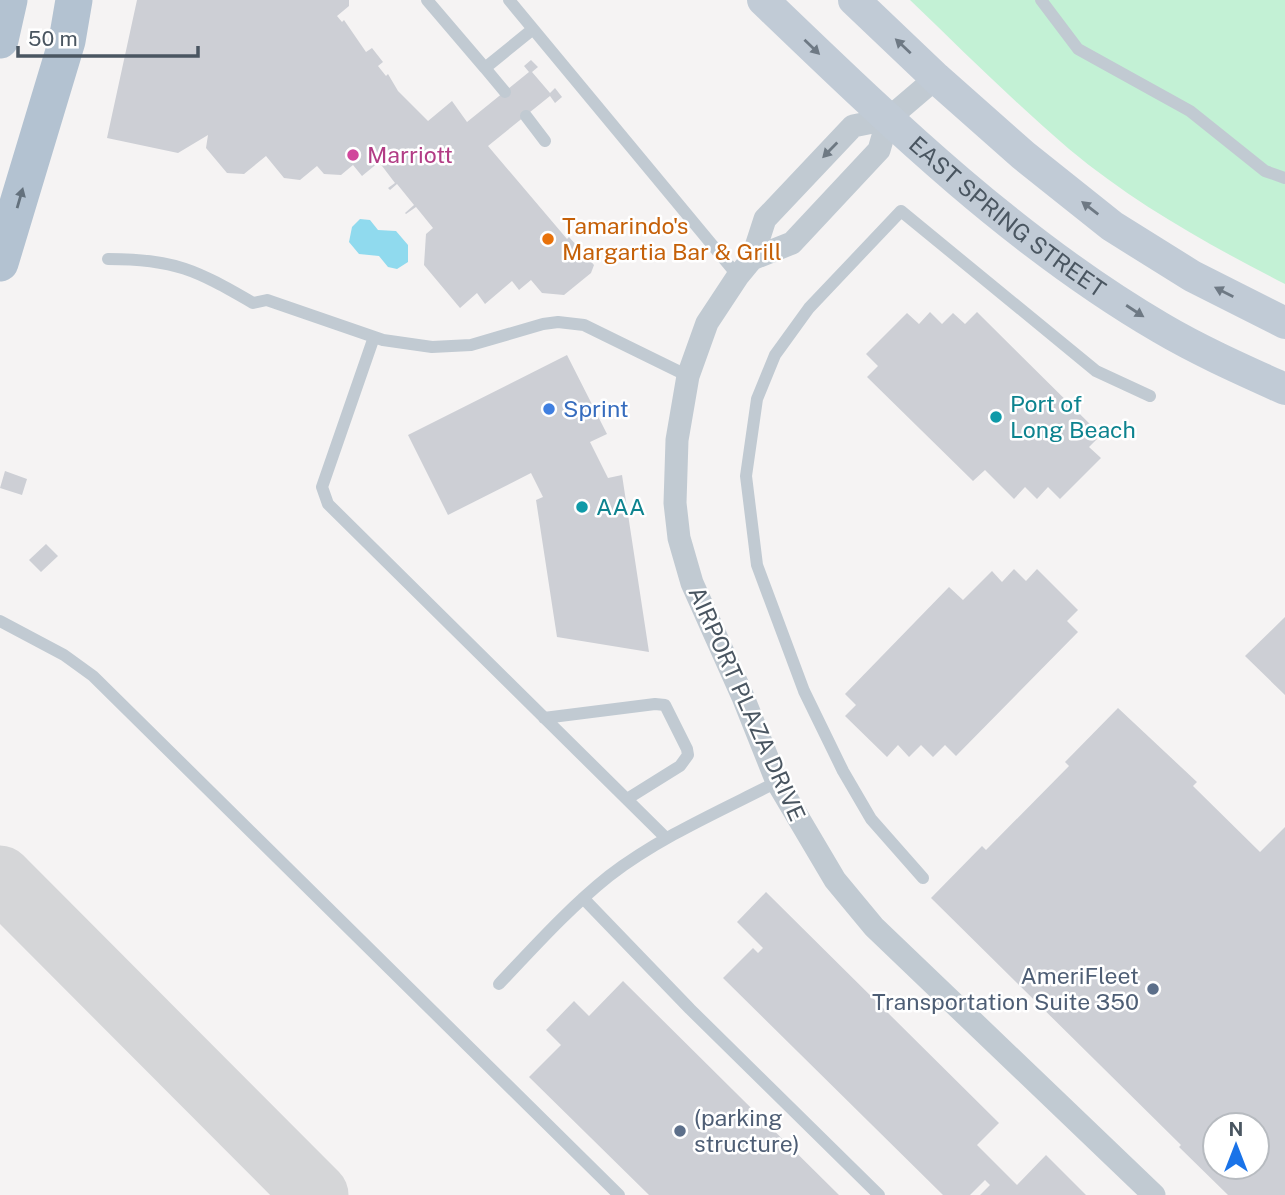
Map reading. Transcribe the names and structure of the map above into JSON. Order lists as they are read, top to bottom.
{
  "streets": {
    "main road": ["EAST SPRING STREET"],
    "street": ["AIRPORT PLAZA DRIVE"]
  },
  "crossings": [
    ["EAST SPRING STREET", "AIRPORT PLAZA DRIVE"]
  ],
  "places": [
    "Marriott",
    "Tamarindo's Margartia Bar & Grill",
    "Sprint",
    "Port of Long Beach",
    "AAA",
    "AmeriFleet Transportation Suite 350",
    "(parking structure)"
  ],
  "scale_bar": "50 m",
  "north": "top"
}
